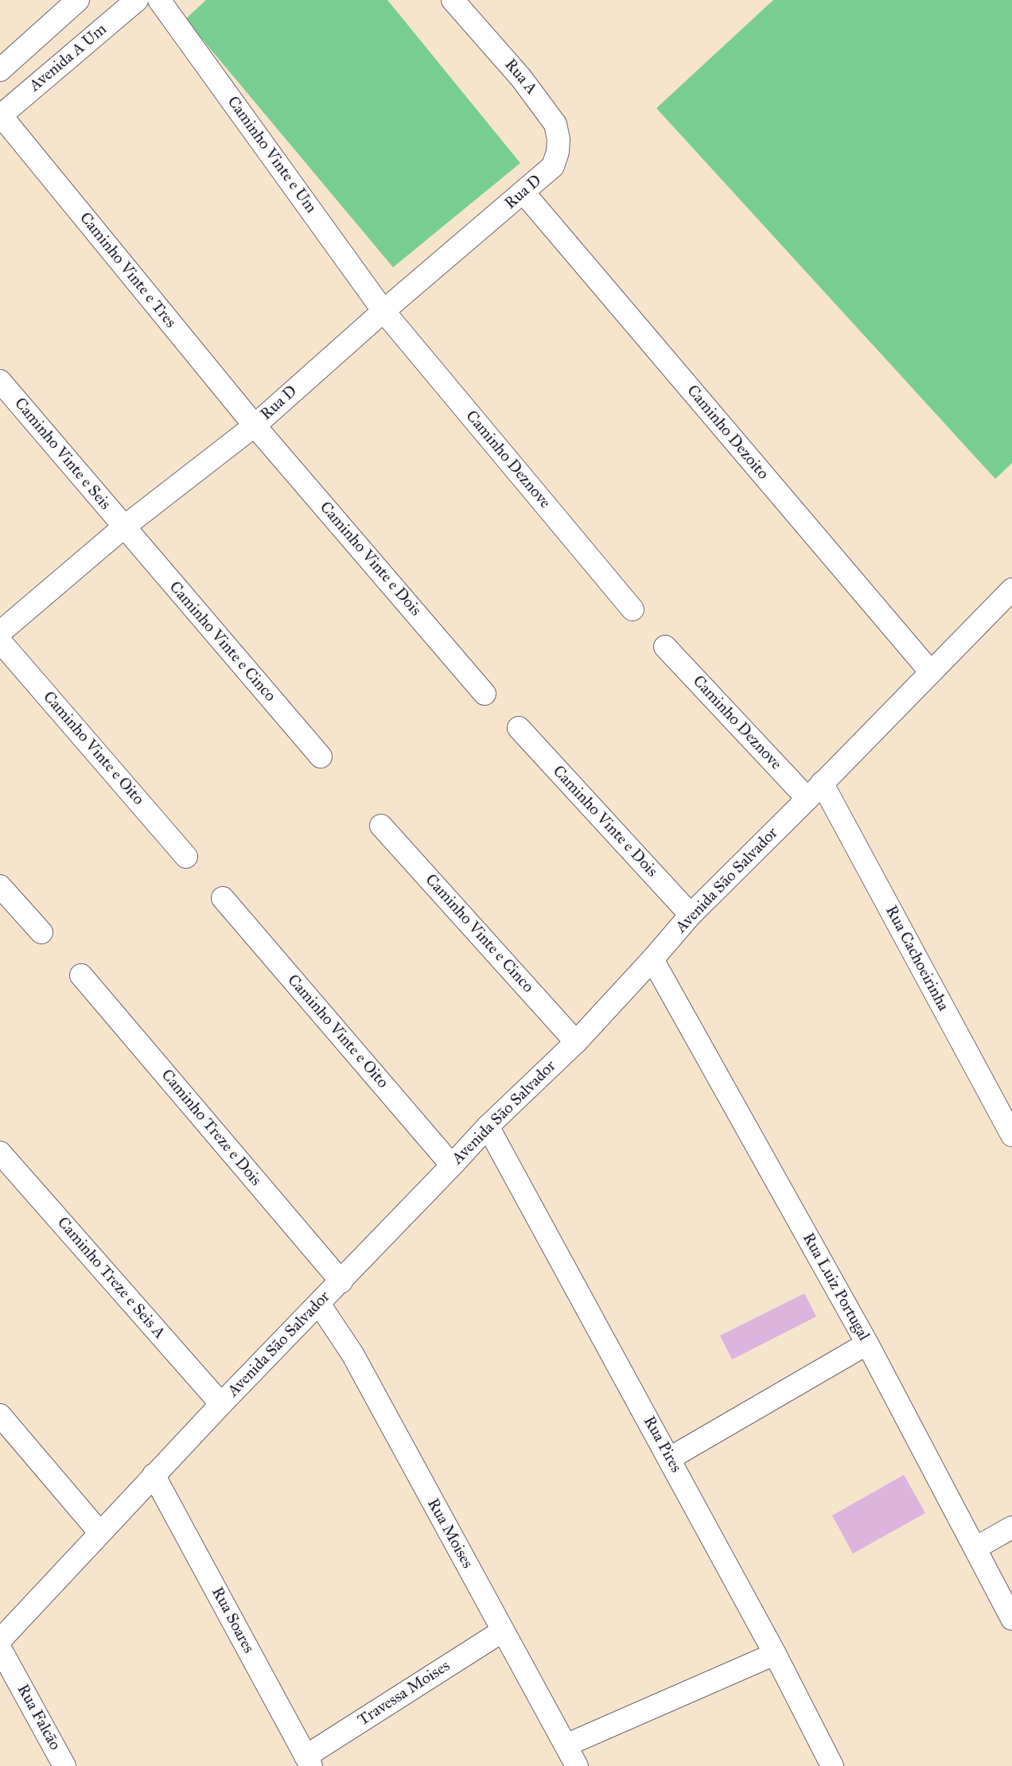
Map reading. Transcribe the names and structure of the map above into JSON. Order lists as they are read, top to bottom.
{
  "streets": {
    "street": [
      "Avenida A Um",
      "Rua A",
      "Caminho Vinte e Um",
      "Rua D",
      "Caminho Vinte e Tres",
      "Caminho Dezoito",
      "Caminho Vinte e Seis",
      "Caminho Deznove",
      "Caminho Vinte e Dois",
      "Caminho Vinte e Cinco",
      "Caminho Vinte e Oito",
      "Avenida São Salvador",
      "Rua Cachoeirinha",
      "Caminho Treze e Dois",
      "Caminho Treze e Seis A",
      "Rua Luiz Portugal",
      "Rua Pires",
      "Rua Moises",
      "Rua Soares",
      "Travessa Moises",
      "Rua Falcão"
    ]
  },
  "crossings": [
    ["Avenida A Um", "Caminho Vinte e Tres"],
    ["Rua A", "Rua D"],
    ["Caminho Vinte e Um", "Rua D"],
    ["Caminho Vinte e Um", "Caminho Deznove"],
    ["Rua D", "Caminho Vinte e Tres"],
    ["Rua D", "Caminho Dezoito"],
    ["Rua D", "Caminho Vinte e Seis"],
    ["Rua D", "Caminho Deznove"],
    ["Rua D", "Caminho Vinte e Dois"],
    ["Rua D", "Caminho Vinte e Cinco"],
    ["Caminho Vinte e Tres", "Caminho Vinte e Dois"],
    ["Caminho Dezoito", "Avenida São Salvador"],
    ["Caminho Vinte e Seis", "Caminho Vinte e Cinco"],
    ["Caminho Deznove", "Avenida São Salvador"],
    ["Caminho Vinte e Dois", "Avenida São Salvador"],
    ["Caminho Vinte e Cinco", "Avenida São Salvador"],
    ["Caminho Vinte e Oito", "Avenida São Salvador"],
    ["Avenida São Salvador", "Rua Cachoeirinha"],
    ["Avenida São Salvador", "Caminho Treze e Dois"],
    ["Avenida São Salvador", "Caminho Treze e Seis A"],
    ["Avenida São Salvador", "Rua Luiz Portugal"],
    ["Avenida São Salvador", "Rua Pires"],
    ["Avenida São Salvador", "Rua Moises"],
    ["Avenida São Salvador", "Rua Soares"],
    ["Rua Moises", "Travessa Moises"],
    ["Rua Soares", "Travessa Moises"]
  ]
}
